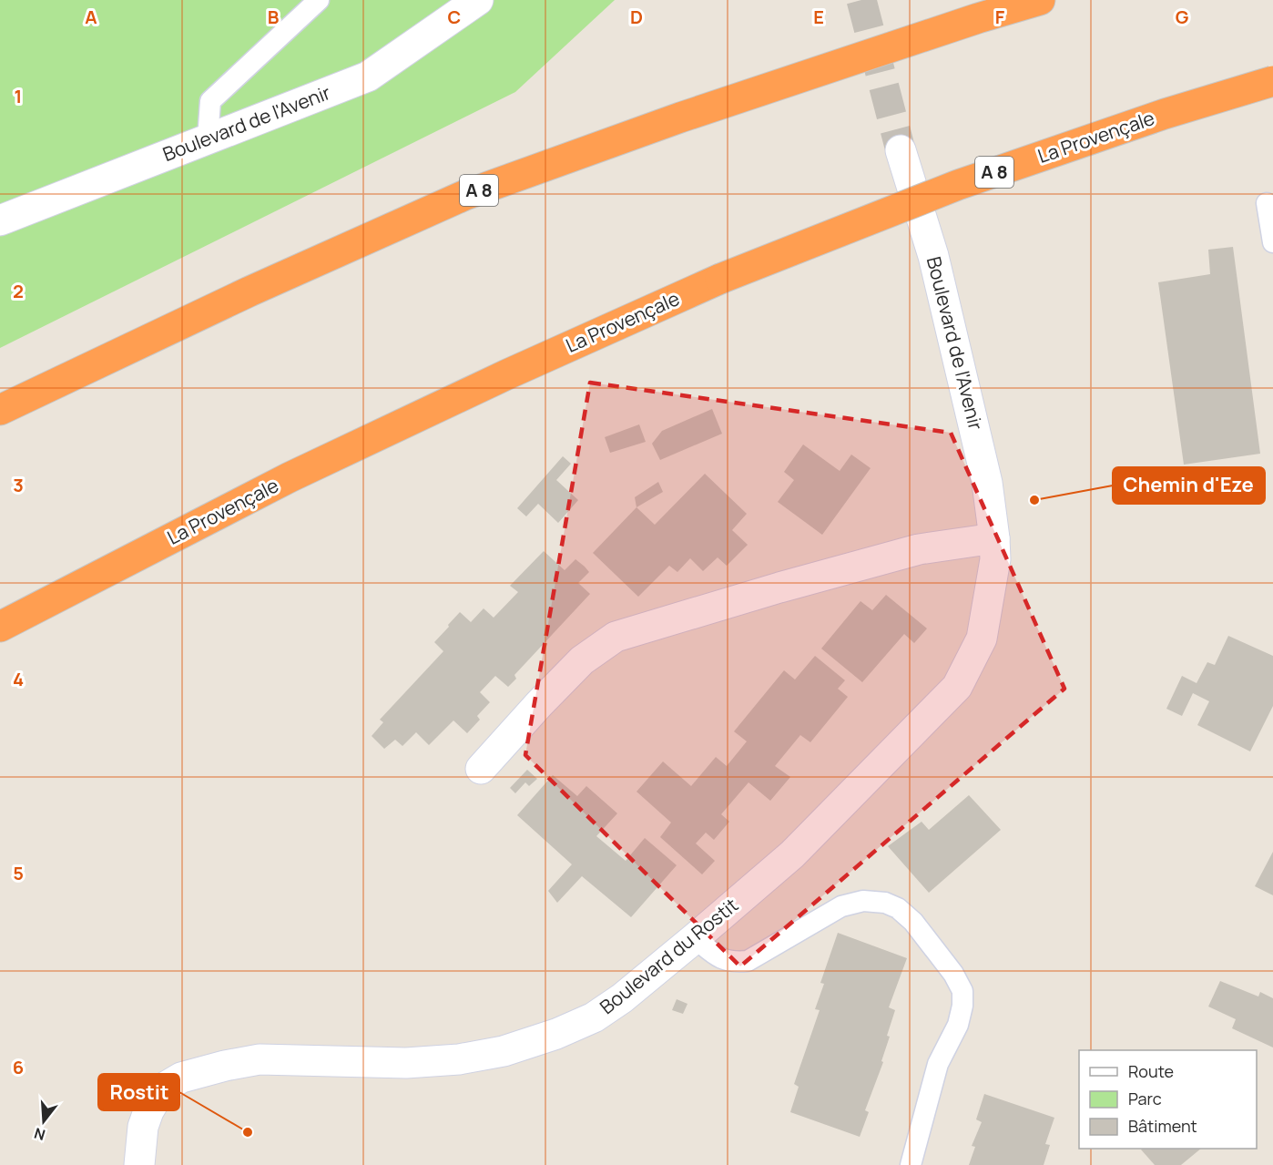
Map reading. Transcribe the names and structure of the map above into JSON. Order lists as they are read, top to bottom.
{
  "streets": {
    "highway": ["La Provençale", "A 8"],
    "street": ["Boulevard de l'Avenir", "Boulevard du Rostit"]
  },
  "crossings": [
    ["Boulevard de l'Avenir", "Boulevard du Rostit"]
  ],
  "places": ["Chemin d'Eze", "Rostit"],
  "legend": ["Route", "Parc", "Bâtiment"],
  "north": "bottom",
  "grid": {
    "columns": [
      "A",
      "B",
      "C",
      "D",
      "E",
      "F",
      "G"
    ],
    "rows": [
      "1",
      "2",
      "3",
      "4",
      "5",
      "6"
    ]
  }
}
